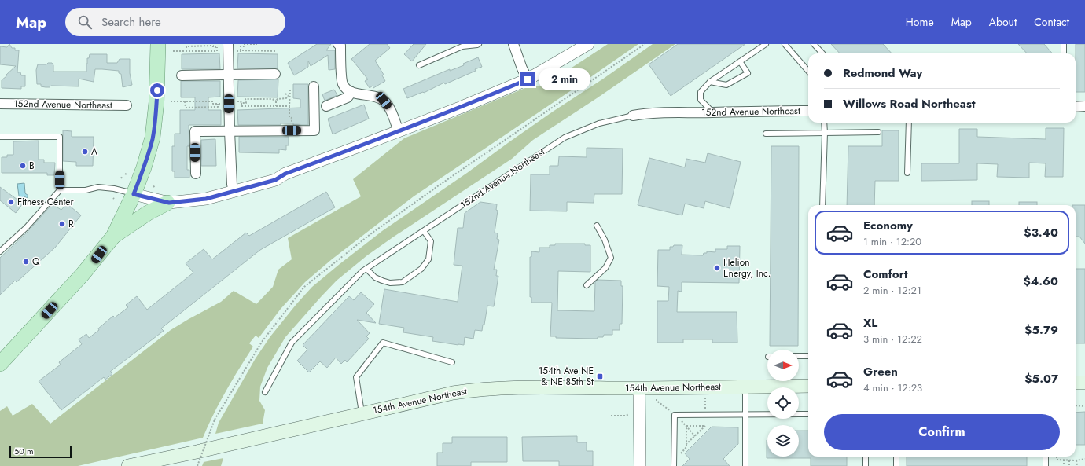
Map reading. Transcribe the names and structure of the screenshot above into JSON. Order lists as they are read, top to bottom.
{
  "streets": {
    "main road": ["154th Avenue Northeast"],
    "street": ["152nd Avenue Northeast"]
  },
  "places": {
    "other": [
      "A",
      "B",
      "Fitness Center",
      "R",
      "Q",
      "Helion Energy, Inc."
    ],
    "transit": ["154th Ave NE & NE 85th St"]
  },
  "scale_bar": "50 m",
  "north": "right",
  "page": {
    "header": "Map",
    "search": "Search here",
    "nav": [
      "Home",
      "Map",
      "About",
      "Contact"
    ],
    "banner": ["Redmond Way", "Willows Road Northeast"],
    "bubble": "2 min",
    "list": [
      {
        "name": "Economy",
        "note": "1 min · 12:20",
        "value": "$3.40"
      },
      {
        "name": "Comfort",
        "note": "2 min · 12:21",
        "value": "$4.60"
      },
      {
        "name": "XL",
        "note": "3 min · 12:22",
        "value": "$5.79"
      },
      {
        "name": "Green",
        "note": "4 min · 12:23",
        "value": "$5.07"
      }
    ],
    "buttons": "Confirm",
    "scale": "50 m"
  }
}
